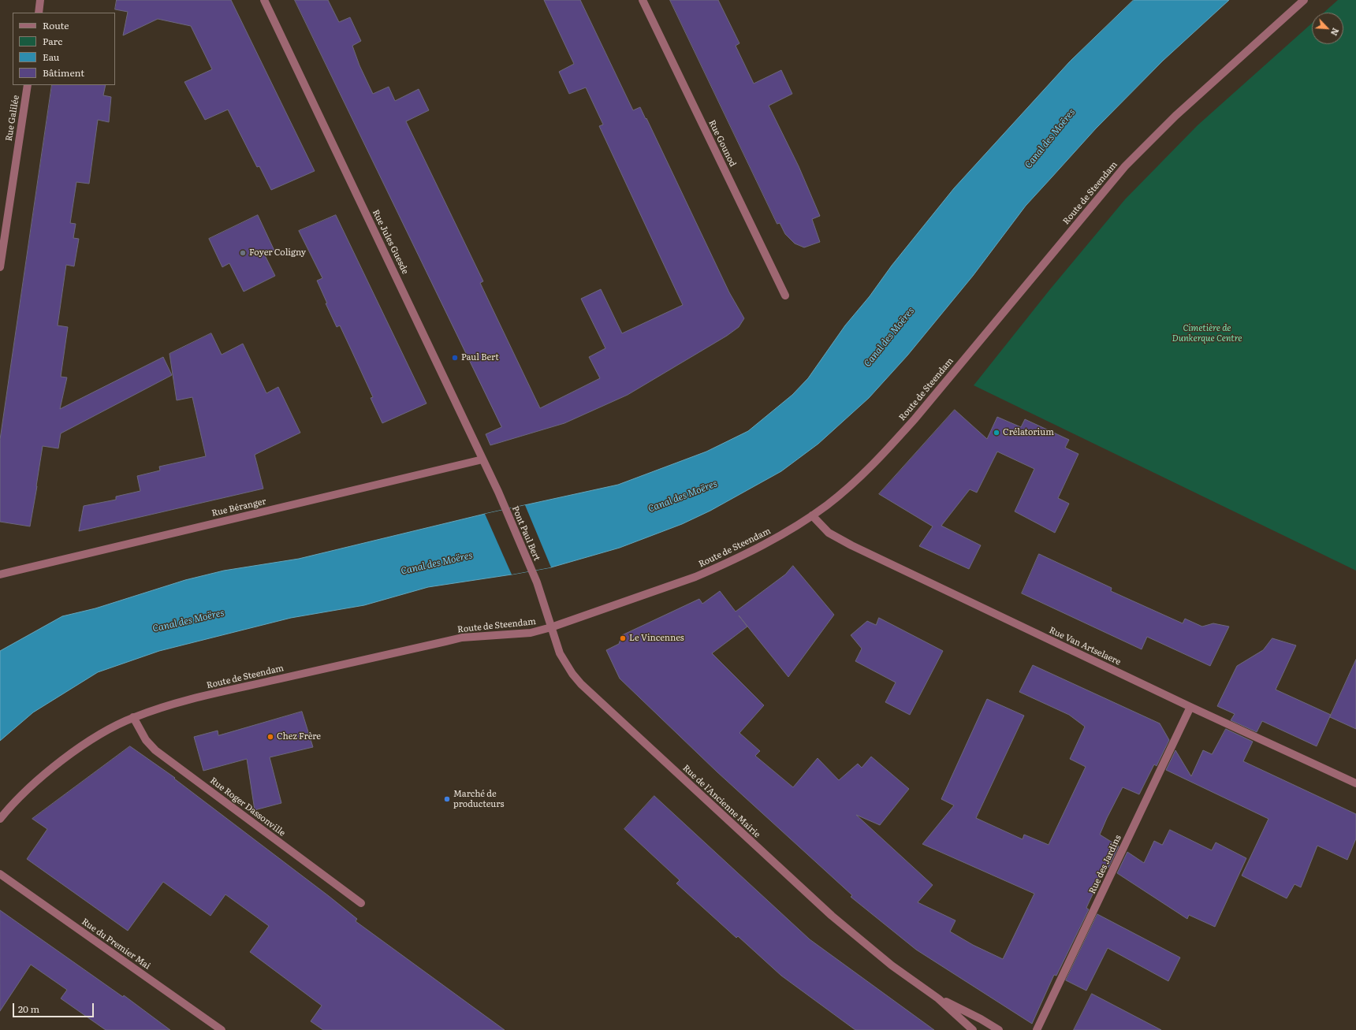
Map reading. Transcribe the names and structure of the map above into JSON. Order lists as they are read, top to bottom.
{
  "streets": {
    "street": [
      "Rue Galilée",
      "Rue Gounod",
      "Route de Steendam",
      "Rue Jules Guesde",
      "Rue Béranger",
      "Pont Paul Bert",
      "Rue Van Artselaere",
      "Rue de l'Ancienne Mairie",
      "Rue Roger Dassonville",
      "Rue des Jardins",
      "Rue du Premier Mai"
    ]
  },
  "crossings": [
    ["Route de Steendam", "Rue Van Artselaere"],
    ["Route de Steendam", "Rue de l'Ancienne Mairie"],
    ["Route de Steendam", "Rue Roger Dassonville"],
    ["Rue Jules Guesde", "Rue Béranger"],
    ["Rue Jules Guesde", "Pont Paul Bert"],
    ["Pont Paul Bert", "Rue de l'Ancienne Mairie"],
    ["Rue Van Artselaere", "Rue des Jardins"]
  ],
  "water": ["Canal des Moëres"],
  "parks": ["Cimetière de Dunkerque Centre"],
  "places": [
    "Foyer Coligny",
    "Paul Bert",
    "Crélatorium",
    "Le Vincennes",
    "Chez Frère",
    "Marché de producteurs"
  ],
  "legend": [
    "Route",
    "Parc",
    "Eau",
    "Bâtiment"
  ],
  "scale_bar": "20 m",
  "north": "bottom right"
}
